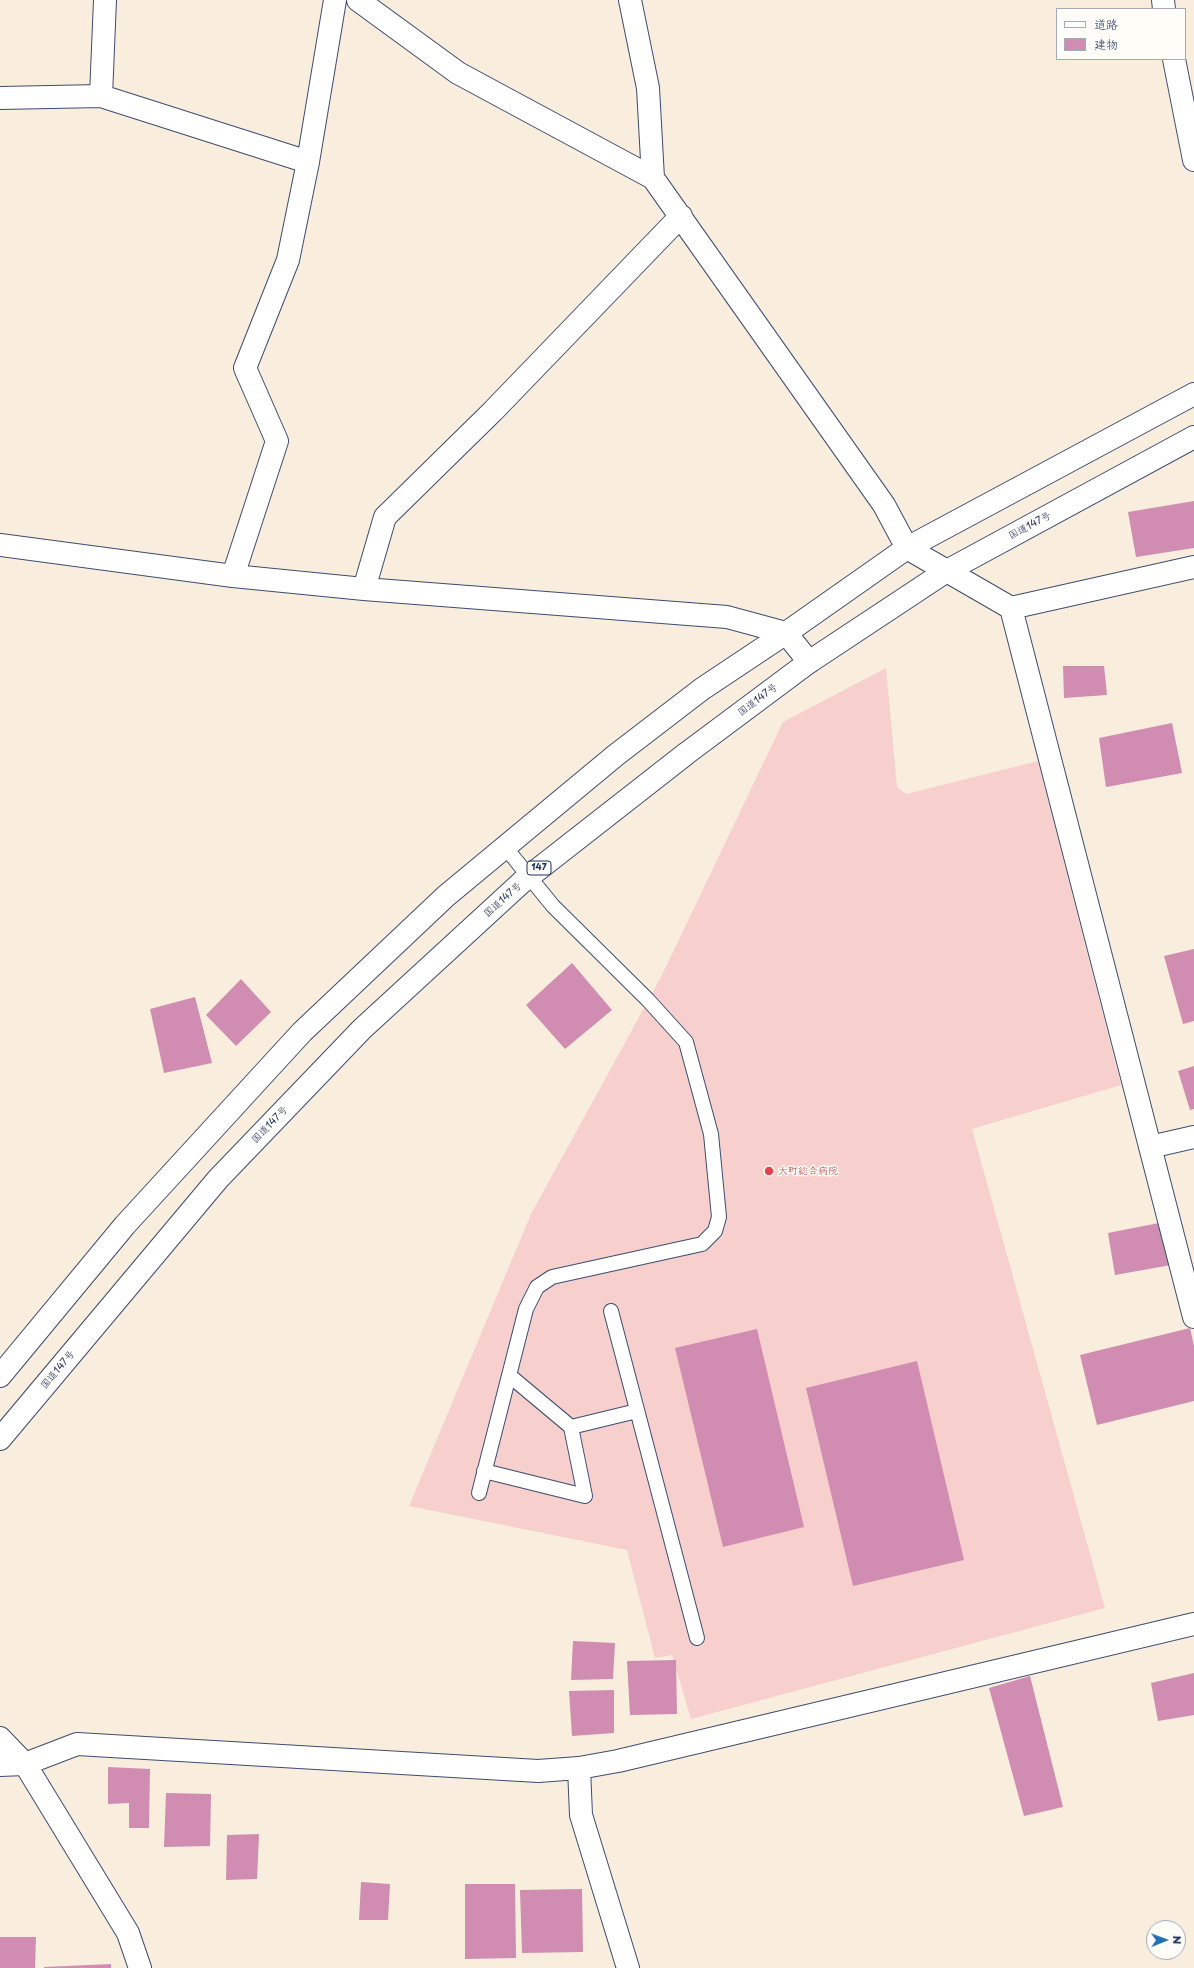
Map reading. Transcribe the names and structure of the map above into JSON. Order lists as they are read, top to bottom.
{
  "streets": {
    "main road": ["国道147号", "147"]
  },
  "places": ["大町総合病院"],
  "legend": ["道路", "建物"],
  "north": "right"
}
